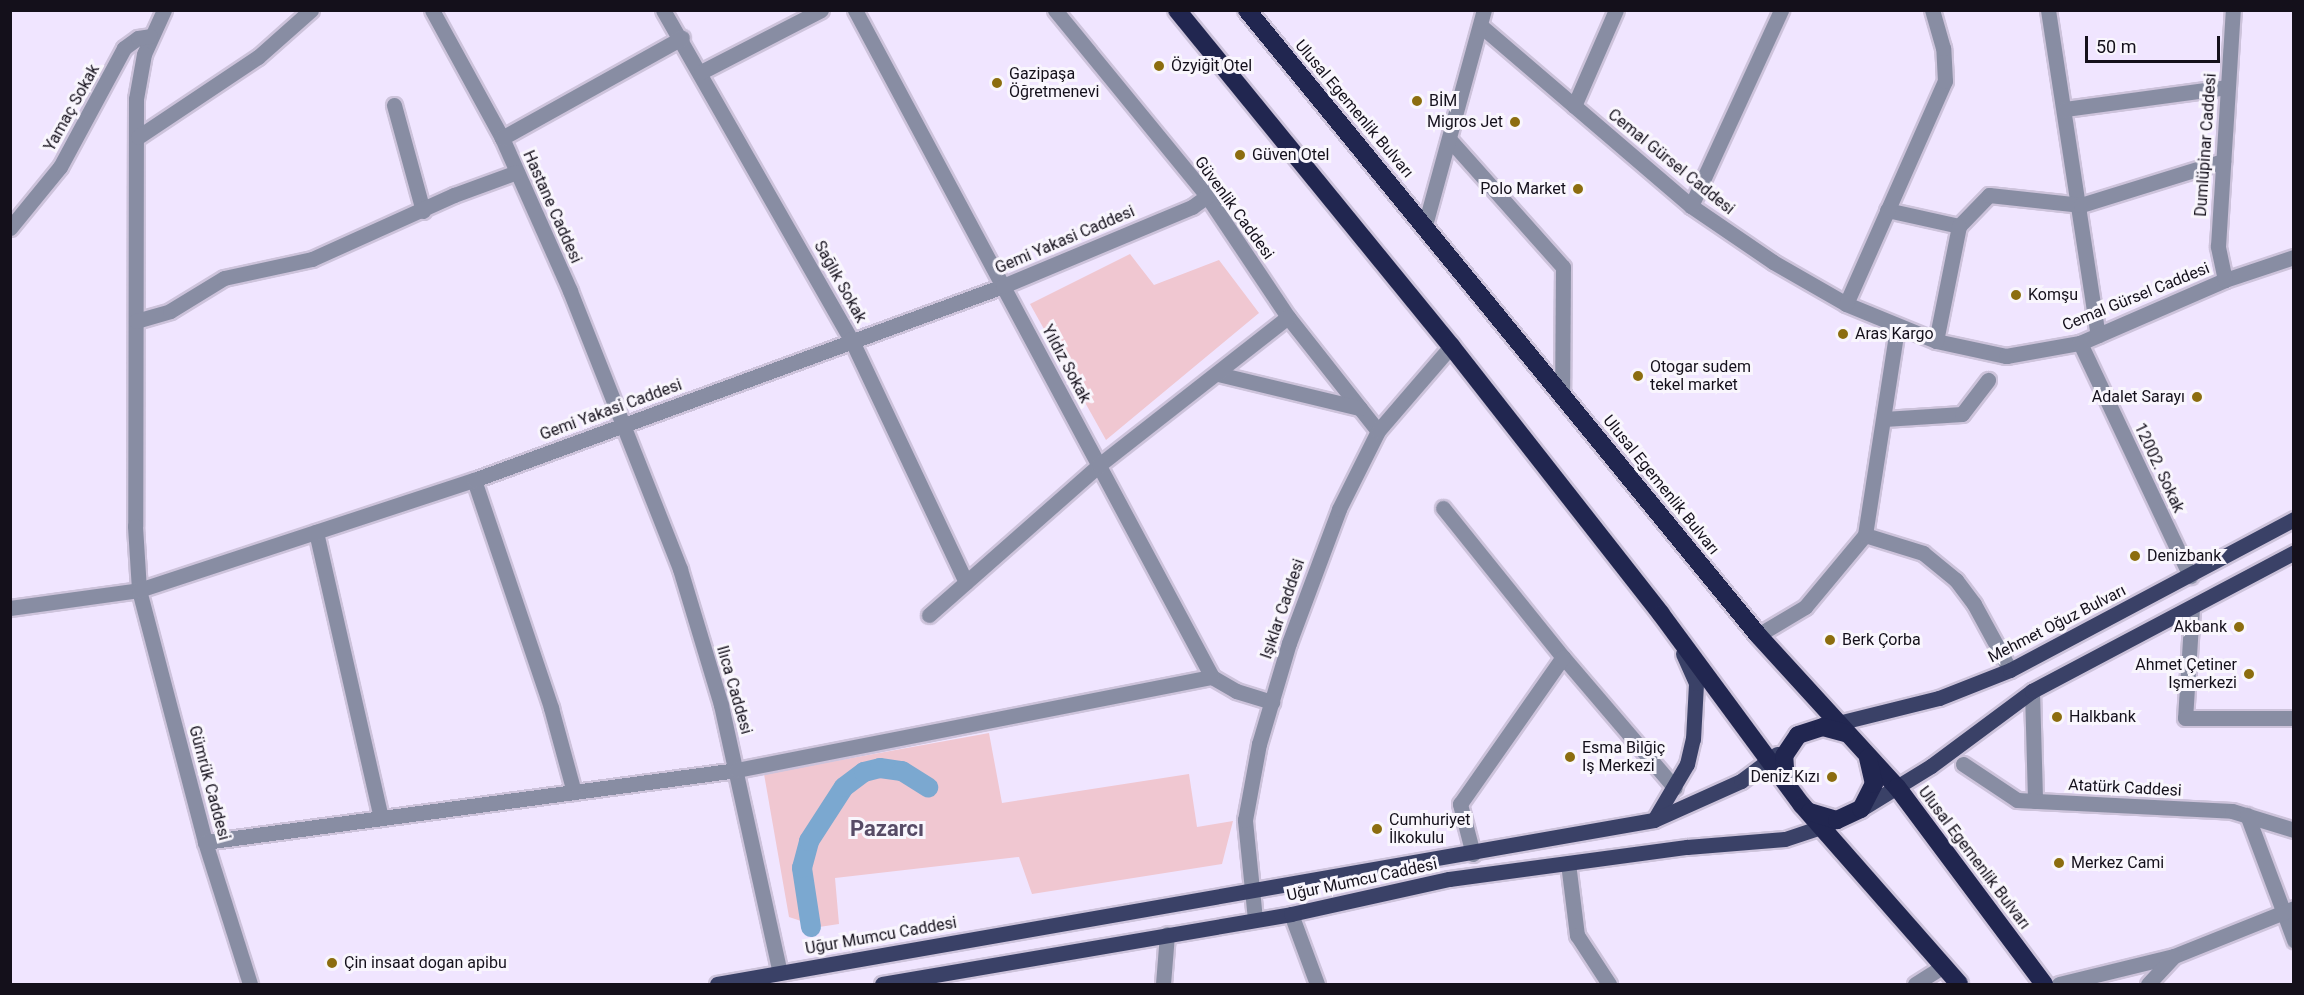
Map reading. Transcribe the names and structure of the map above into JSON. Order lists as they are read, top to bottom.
{
  "streets": {
    "highway": ["Ulusal Egemenlik Bulvarı"],
    "main road": ["Mehmet Oğuz Bulvarı", "Uğur Mumcu Caddesi"],
    "street": [
      "Yamaç Sokak",
      "Dumlüpinar Caddesi",
      "Cemal Gürsel Caddesi",
      "Hastane Caddesi",
      "Güvenlik Caddesi",
      "Gemi Yakasi Caddesi",
      "Sağlık Sokak",
      "Yıldız Sokak",
      "12002. Sokak",
      "Işıklar Caddesi",
      "Ilıca Caddesi",
      "Gümrük Caddesi",
      "Atatürk Caddesi"
    ]
  },
  "crossings": [
    ["Yamaç Sokak", "Gümrük Caddesi"],
    ["Ulusal Egemenlik Bulvarı", "Mehmet Oğuz Bulvarı"],
    ["Ulusal Egemenlik Bulvarı", "Uğur Mumcu Caddesi"],
    ["Dumlüpinar Caddesi", "Cemal Gürsel Caddesi"],
    ["Cemal Gürsel Caddesi", "12002. Sokak"],
    ["Hastane Caddesi", "Gemi Yakasi Caddesi"],
    ["Hastane Caddesi", "Ilıca Caddesi"],
    ["Güvenlik Caddesi", "Gemi Yakasi Caddesi"],
    ["Güvenlik Caddesi", "Işıklar Caddesi"],
    ["Gemi Yakasi Caddesi", "Sağlık Sokak"],
    ["Gemi Yakasi Caddesi", "Yıldız Sokak"],
    ["Gemi Yakasi Caddesi", "Ilıca Caddesi"],
    ["Gemi Yakasi Caddesi", "Gümrük Caddesi"],
    ["12002. Sokak", "Mehmet Oğuz Bulvarı"],
    ["Işıklar Caddesi", "Uğur Mumcu Caddesi"],
    ["Mehmet Oğuz Bulvarı", "Uğur Mumcu Caddesi"],
    ["Ilıca Caddesi", "Uğur Mumcu Caddesi"]
  ],
  "districts": ["Pazarcı"],
  "places": [
    "Özyiğit Otel",
    "Gazipaşa Öğretmenevi",
    "BİM",
    "Migros Jet",
    "Güven Otel",
    "Polo Market",
    "Komşu",
    "Aras Kargo",
    "Otogar sudem tekel market",
    "Adalet Sarayı",
    "Denizbank",
    "Akbank",
    "Berk Çorba",
    "Ahmet Çetiner Işmerkezi",
    "Halkbank",
    "Esma Bilğiç Iş Merkezi",
    "Deniz Kızı",
    "Cumhuriyet İlkokulu",
    "Merkez Cami",
    "Çin insaat dogan apibu"
  ],
  "scale_bar": "50 m"
}
